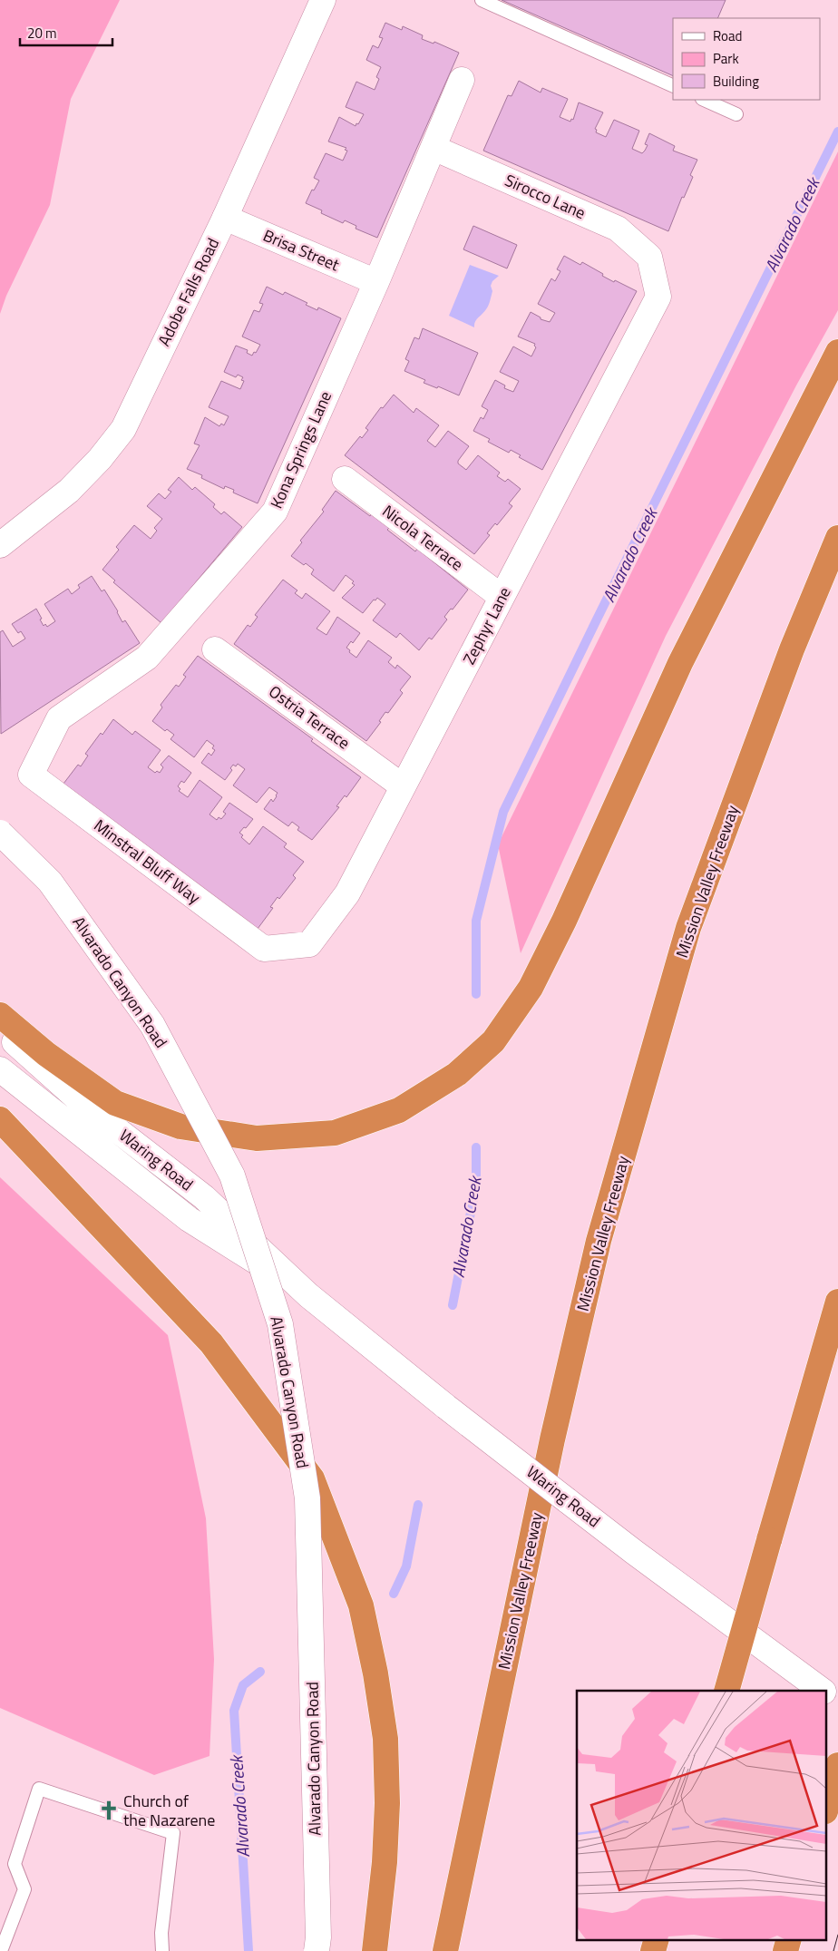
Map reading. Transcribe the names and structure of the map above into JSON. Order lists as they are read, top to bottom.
{
  "streets": {
    "highway": ["Mission Valley Freeway"],
    "street": [
      "Sirocco Lane",
      "Brisa Street",
      "Adobe Falls Road",
      "Kona Springs Lane",
      "Nicola Terrace",
      "Zephyr Lane",
      "Ostria Terrace",
      "Minstral Bluff Way",
      "Alvarado Canyon Road",
      "Waring Road"
    ]
  },
  "crossings": [
    ["Sirocco Lane", "Kona Springs Lane"],
    ["Sirocco Lane", "Zephyr Lane"],
    ["Brisa Street", "Adobe Falls Road"],
    ["Brisa Street", "Kona Springs Lane"],
    ["Kona Springs Lane", "Minstral Bluff Way"],
    ["Nicola Terrace", "Zephyr Lane"],
    ["Zephyr Lane", "Ostria Terrace"],
    ["Zephyr Lane", "Minstral Bluff Way"]
  ],
  "water": ["Alvarado Creek"],
  "places": {
    "church": ["Church of the Nazarene"]
  },
  "legend": ["Road", "Park", "Building"],
  "scale_bar": "20 m"
}
